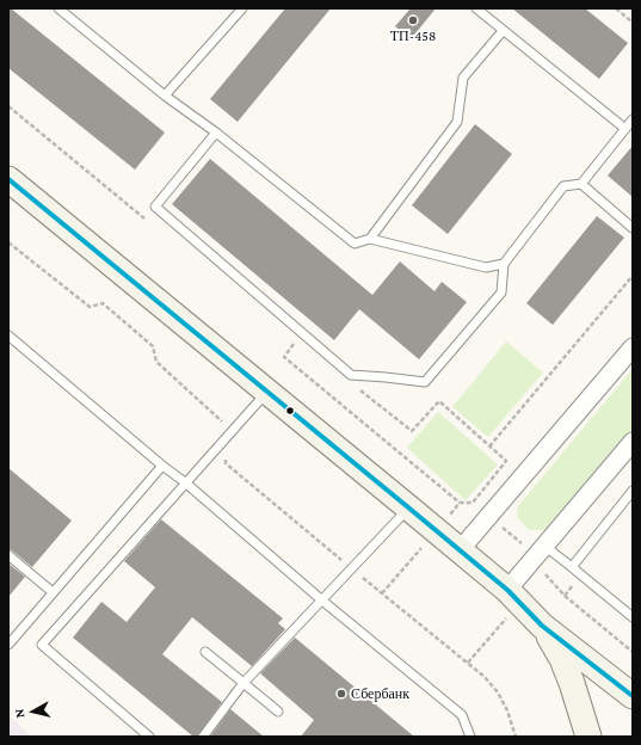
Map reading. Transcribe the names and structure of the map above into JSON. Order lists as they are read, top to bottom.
{
  "places": ["ТП-458", "Сбербанк"],
  "north": "left"
}
